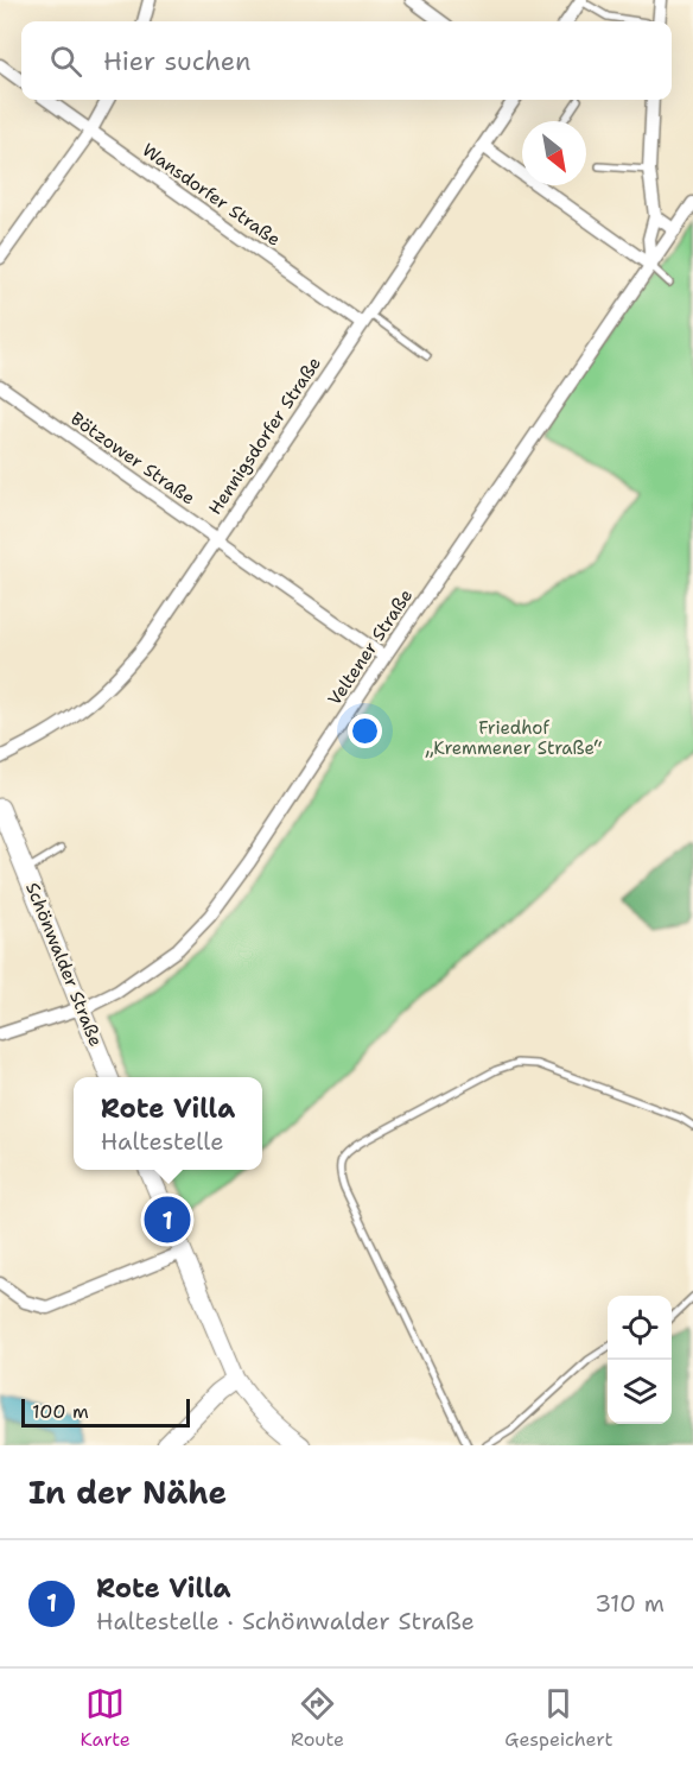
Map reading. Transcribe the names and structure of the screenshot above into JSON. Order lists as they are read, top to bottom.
{
  "streets": {
    "main road": ["Schönwalder Straße"],
    "street": [
      "Wansdorfer Straße",
      "Hennigsdorfer Straße",
      "Bötzower Straße",
      "Veltener Straße"
    ]
  },
  "crossings": [
    ["Wansdorfer Straße", "Hennigsdorfer Straße"],
    ["Hennigsdorfer Straße", "Bötzower Straße"],
    ["Bötzower Straße", "Veltener Straße"],
    ["Veltener Straße", "Schönwalder Straße"]
  ],
  "parks": ["Friedhof „Kremmener Straße“"],
  "scale_bar": "100 m",
  "north": "bottom right",
  "page": {
    "search": "Hier suchen",
    "popup": ["Rote Villa", "Haltestelle"],
    "pins": "1",
    "scale": "100 m",
    "heading": "In der Nähe",
    "list": [
      {
        "mark": "1",
        "name": "Rote Villa",
        "note": "Haltestelle · Schönwalder Straße",
        "value": "310 m"
      }
    ],
    "nav": ["Karte", "Route", "Gespeichert"]
  }
}
